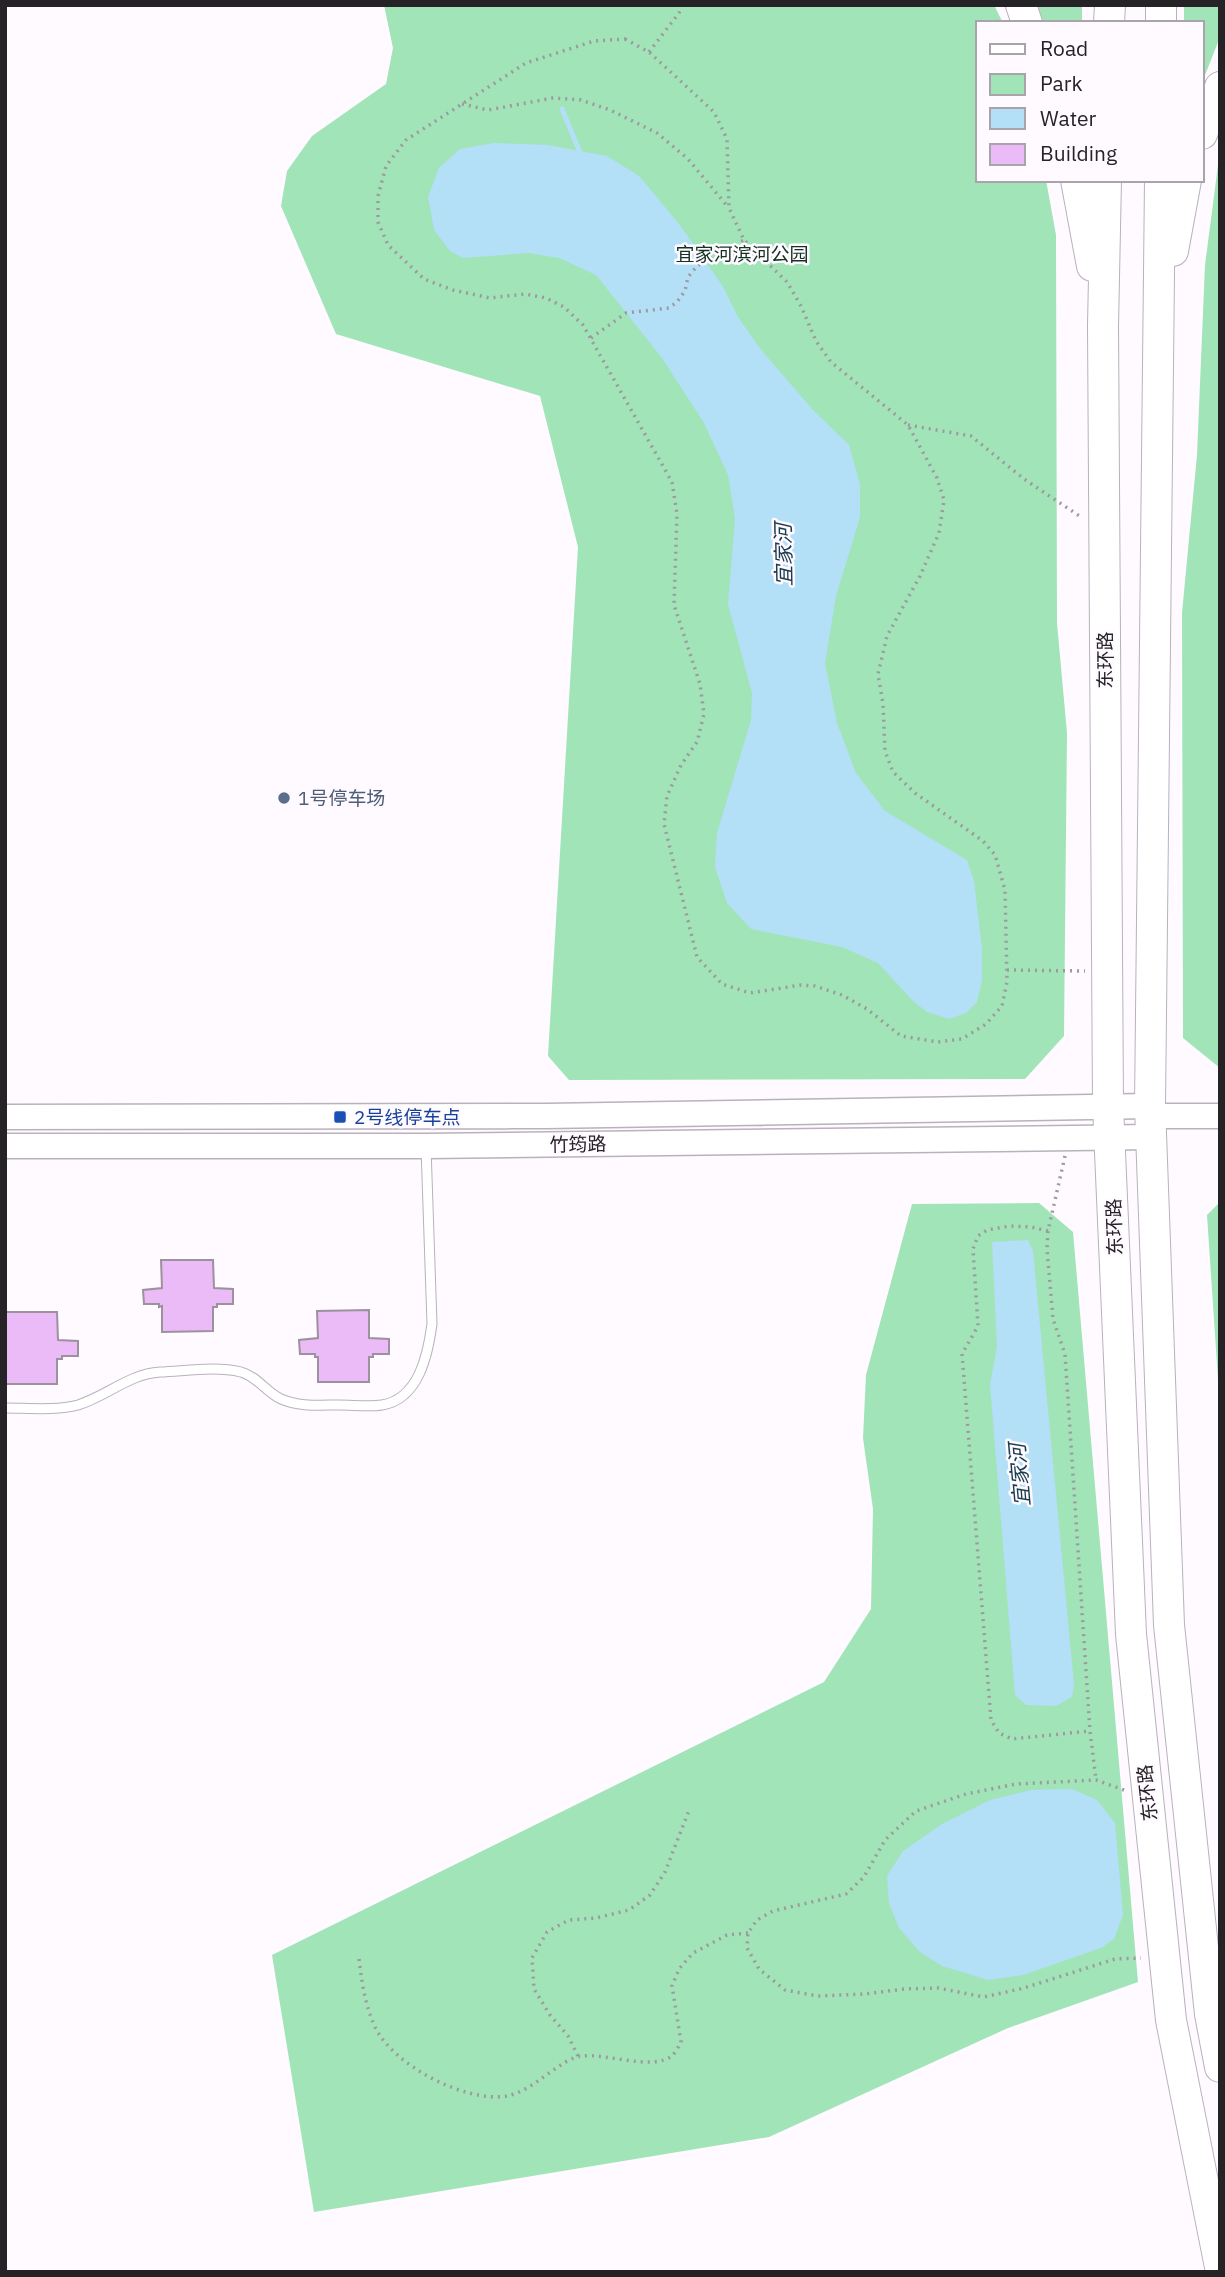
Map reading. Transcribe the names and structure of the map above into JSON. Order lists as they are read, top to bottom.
{
  "streets": {
    "highway": ["东环路"],
    "main road": ["竹筠路"]
  },
  "crossings": [
    ["东环路", "竹筠路"]
  ],
  "water": ["宜家河"],
  "parks": ["宜家河滨河公园"],
  "places": {
    "other": ["1号停车场"],
    "transit": ["2号线停车点"]
  },
  "legend": [
    "Road",
    "Park",
    "Water",
    "Building"
  ]
}
